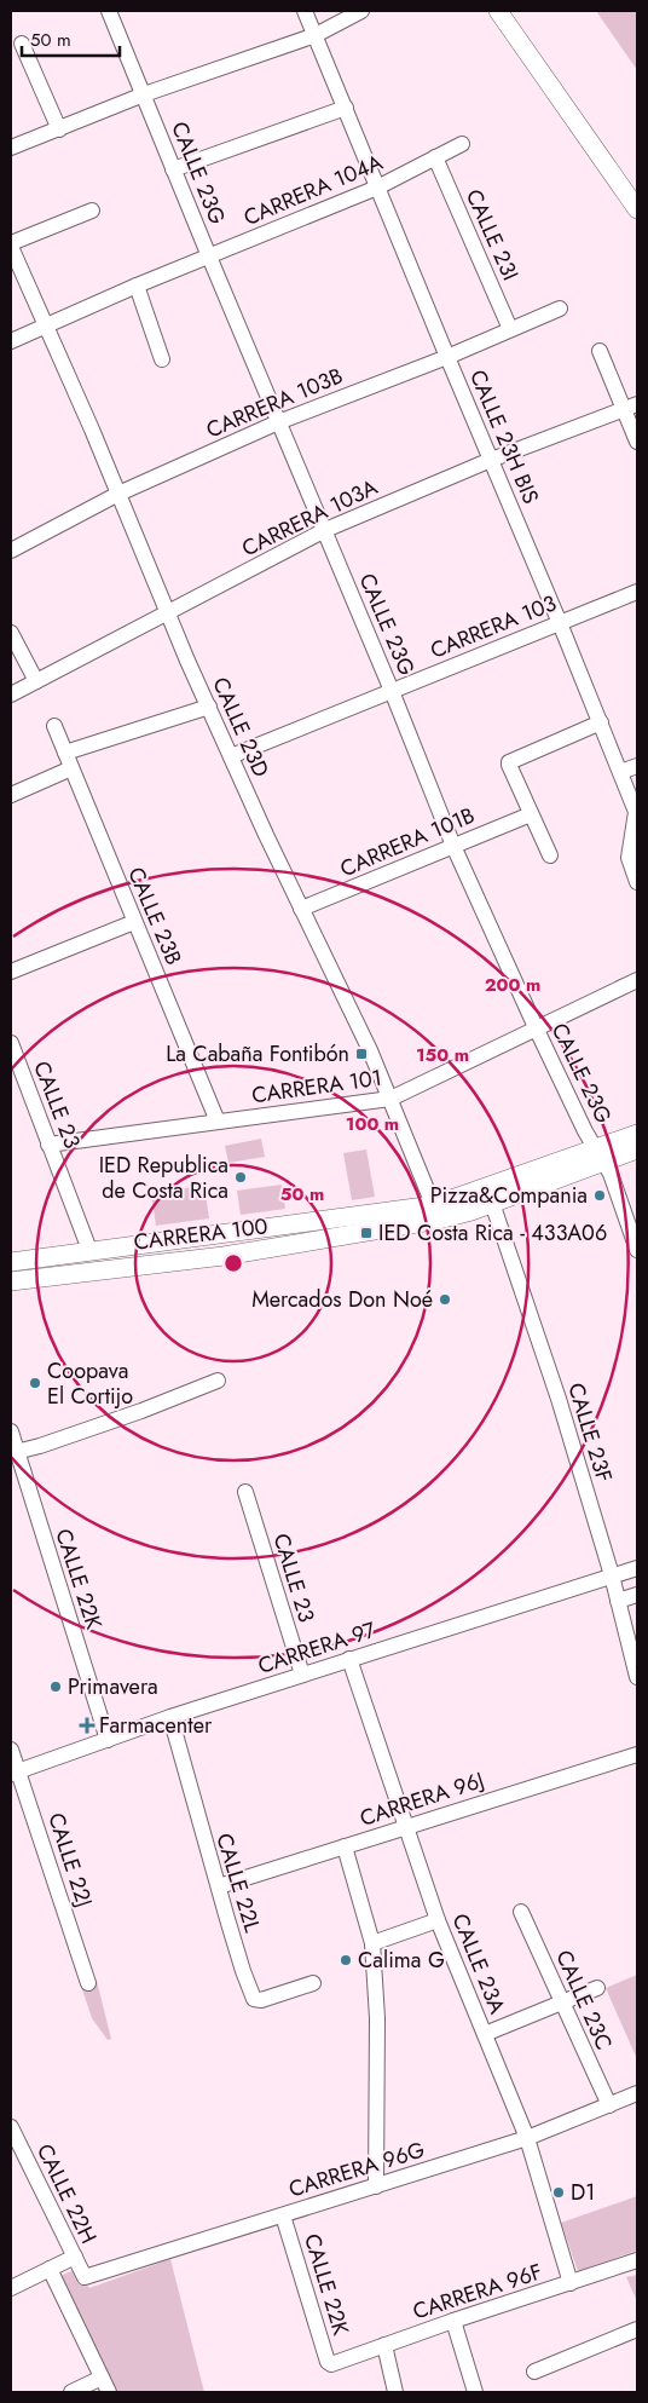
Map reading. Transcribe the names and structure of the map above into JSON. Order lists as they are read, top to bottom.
{
  "streets": {
    "main road": ["CARRERA 100"],
    "street": [
      "CALLE 23G",
      "CARRERA 104A",
      "CALLE 23I",
      "CARRERA 103B",
      "CALLE 23H BIS",
      "CARRERA 103A",
      "CARRERA 103",
      "CALLE 23D",
      "CARRERA 101B",
      "CALLE 23B",
      "CARRERA 101",
      "CALLE 23",
      "CALLE 23F",
      "CALLE 22K",
      "CARRERA 97",
      "CARRERA 96J",
      "CALLE 22J",
      "CALLE 22L",
      "CALLE 23A",
      "CALLE 23C",
      "CARRERA 96G",
      "CALLE 22H",
      "CARRERA 96F"
    ]
  },
  "crossings": [
    ["CALLE 23G", "CARRERA 104A"],
    ["CALLE 23G", "CARRERA 103B"],
    ["CALLE 23G", "CARRERA 103A"],
    ["CALLE 23G", "CARRERA 103"],
    ["CALLE 23G", "CARRERA 101B"],
    ["CALLE 23G", "CARRERA 101"],
    ["CALLE 23G", "CARRERA 100"],
    ["CARRERA 104A", "CALLE 23I"],
    ["CARRERA 104A", "CALLE 23H BIS"],
    ["CARRERA 104A", "CALLE 23D"],
    ["CALLE 23I", "CARRERA 103B"],
    ["CARRERA 103B", "CALLE 23H BIS"],
    ["CARRERA 103B", "CALLE 23D"],
    ["CALLE 23H BIS", "CARRERA 103A"],
    ["CALLE 23H BIS", "CARRERA 103"],
    ["CARRERA 103A", "CALLE 23D"],
    ["CARRERA 103", "CALLE 23D"],
    ["CALLE 23D", "CARRERA 101B"],
    ["CALLE 23D", "CARRERA 101"],
    ["CALLE 23D", "CARRERA 100"],
    ["CALLE 23B", "CARRERA 101"],
    ["CARRERA 101", "CALLE 23"],
    ["CALLE 23", "CARRERA 100"],
    ["CALLE 23", "CARRERA 97"],
    ["CARRERA 100", "CALLE 23F"],
    ["CALLE 23F", "CARRERA 97"],
    ["CALLE 22K", "CARRERA 97"],
    ["CALLE 22K", "CARRERA 96G"],
    ["CALLE 22K", "CARRERA 96F"],
    ["CARRERA 97", "CALLE 22J"],
    ["CARRERA 97", "CALLE 22L"],
    ["CARRERA 97", "CALLE 23A"],
    ["CARRERA 96J", "CALLE 22L"],
    ["CARRERA 96J", "CALLE 23A"],
    ["CALLE 23A", "CARRERA 96G"],
    ["CALLE 23A", "CARRERA 96F"],
    ["CALLE 23C", "CARRERA 96G"],
    ["CARRERA 96G", "CALLE 22H"]
  ],
  "places": {
    "transit": ["La Cabaña Fontibón", "IED Costa Rica - 433A06"],
    "other": [
      "IED Republica de Costa Rica",
      "Pizza&Compania",
      "Mercados Don Noé",
      "Coopava El Cortijo",
      "Primavera",
      "Calima G",
      "D1"
    ],
    "health": ["Farmacenter"]
  },
  "scale_bar": "50 m",
  "rings": [
    "200 m",
    "150 m",
    "100 m",
    "50 m"
  ]
}
